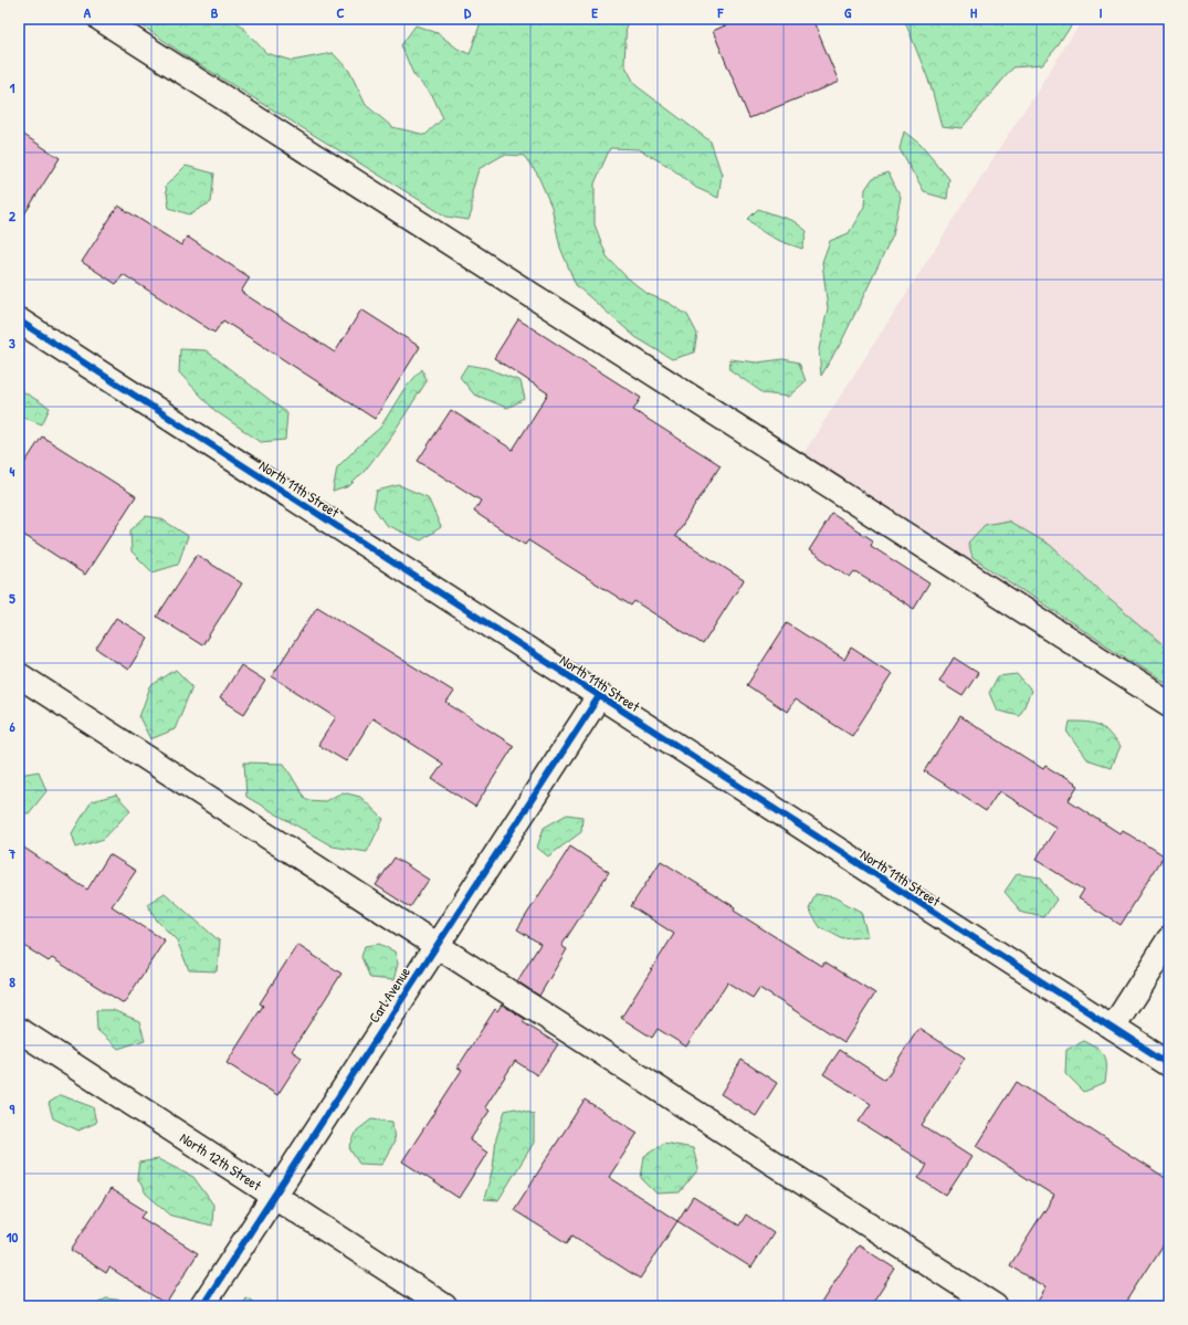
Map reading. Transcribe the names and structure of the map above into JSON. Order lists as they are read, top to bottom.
{
  "streets": {
    "street": ["North 11th Street", "Carl Avenue", "North 12th Street"]
  },
  "crossings": [
    ["North 11th Street", "Carl Avenue"],
    ["Carl Avenue", "North 12th Street"]
  ],
  "grid": {
    "columns": [
      "A",
      "B",
      "C",
      "D",
      "E",
      "F",
      "G",
      "H",
      "I"
    ],
    "rows": [
      "1",
      "2",
      "3",
      "4",
      "5",
      "6",
      "7",
      "8",
      "9",
      "10"
    ]
  }
}
